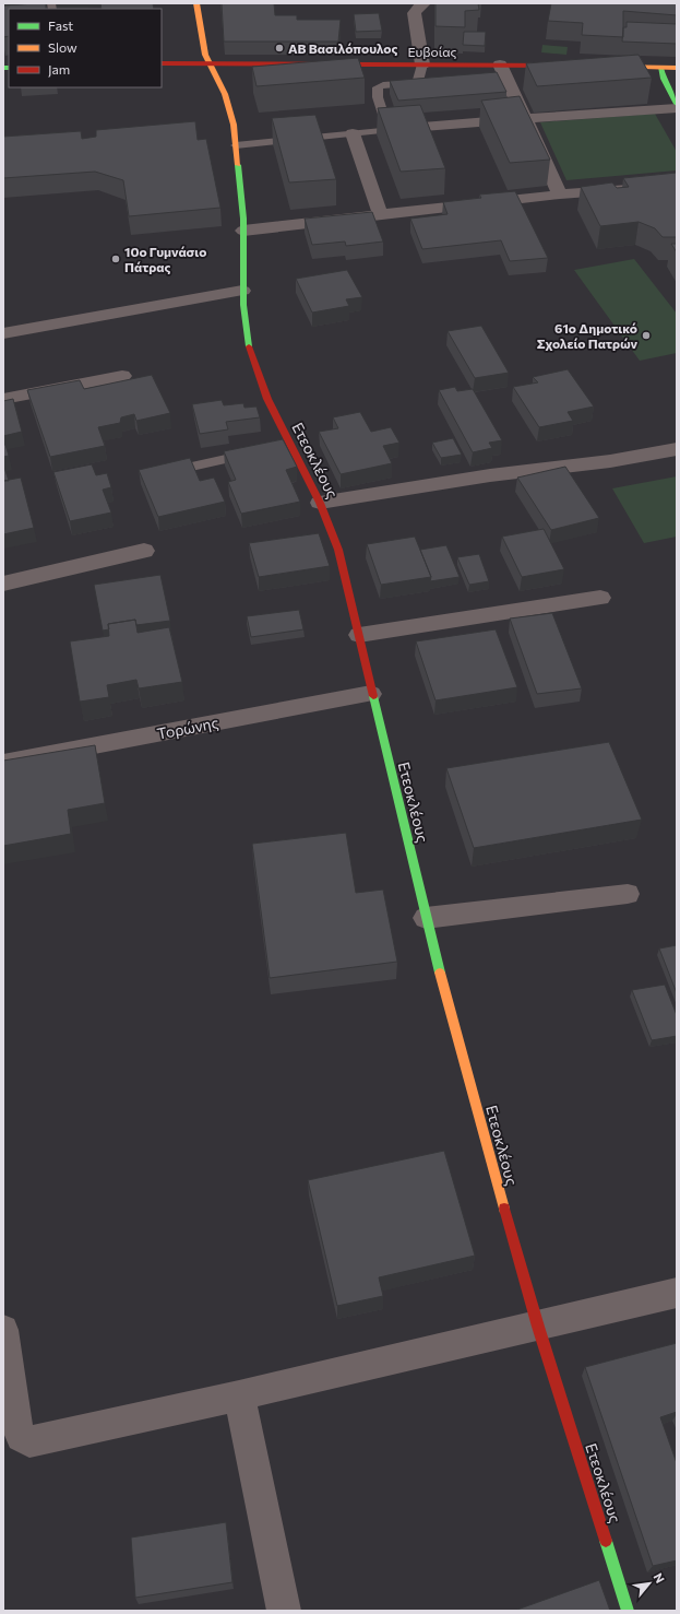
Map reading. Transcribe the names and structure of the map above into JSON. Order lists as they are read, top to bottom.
{
  "streets": {
    "street": ["Ευβοίας", "Ετεοκλέους", "Τορώνης"]
  },
  "crossings": [
    ["Ευβοίας", "Ετεοκλέους"],
    ["Ετεοκλέους", "Τορώνης"]
  ],
  "places": ["ΑΒ Βασιλόπουλος", "10ο Γυμνάσιο Πάτρας", "61ο Δημοτικό Σχολείο Πατρών"],
  "legend": ["Fast", "Slow", "Jam"],
  "north": "top right"
}
